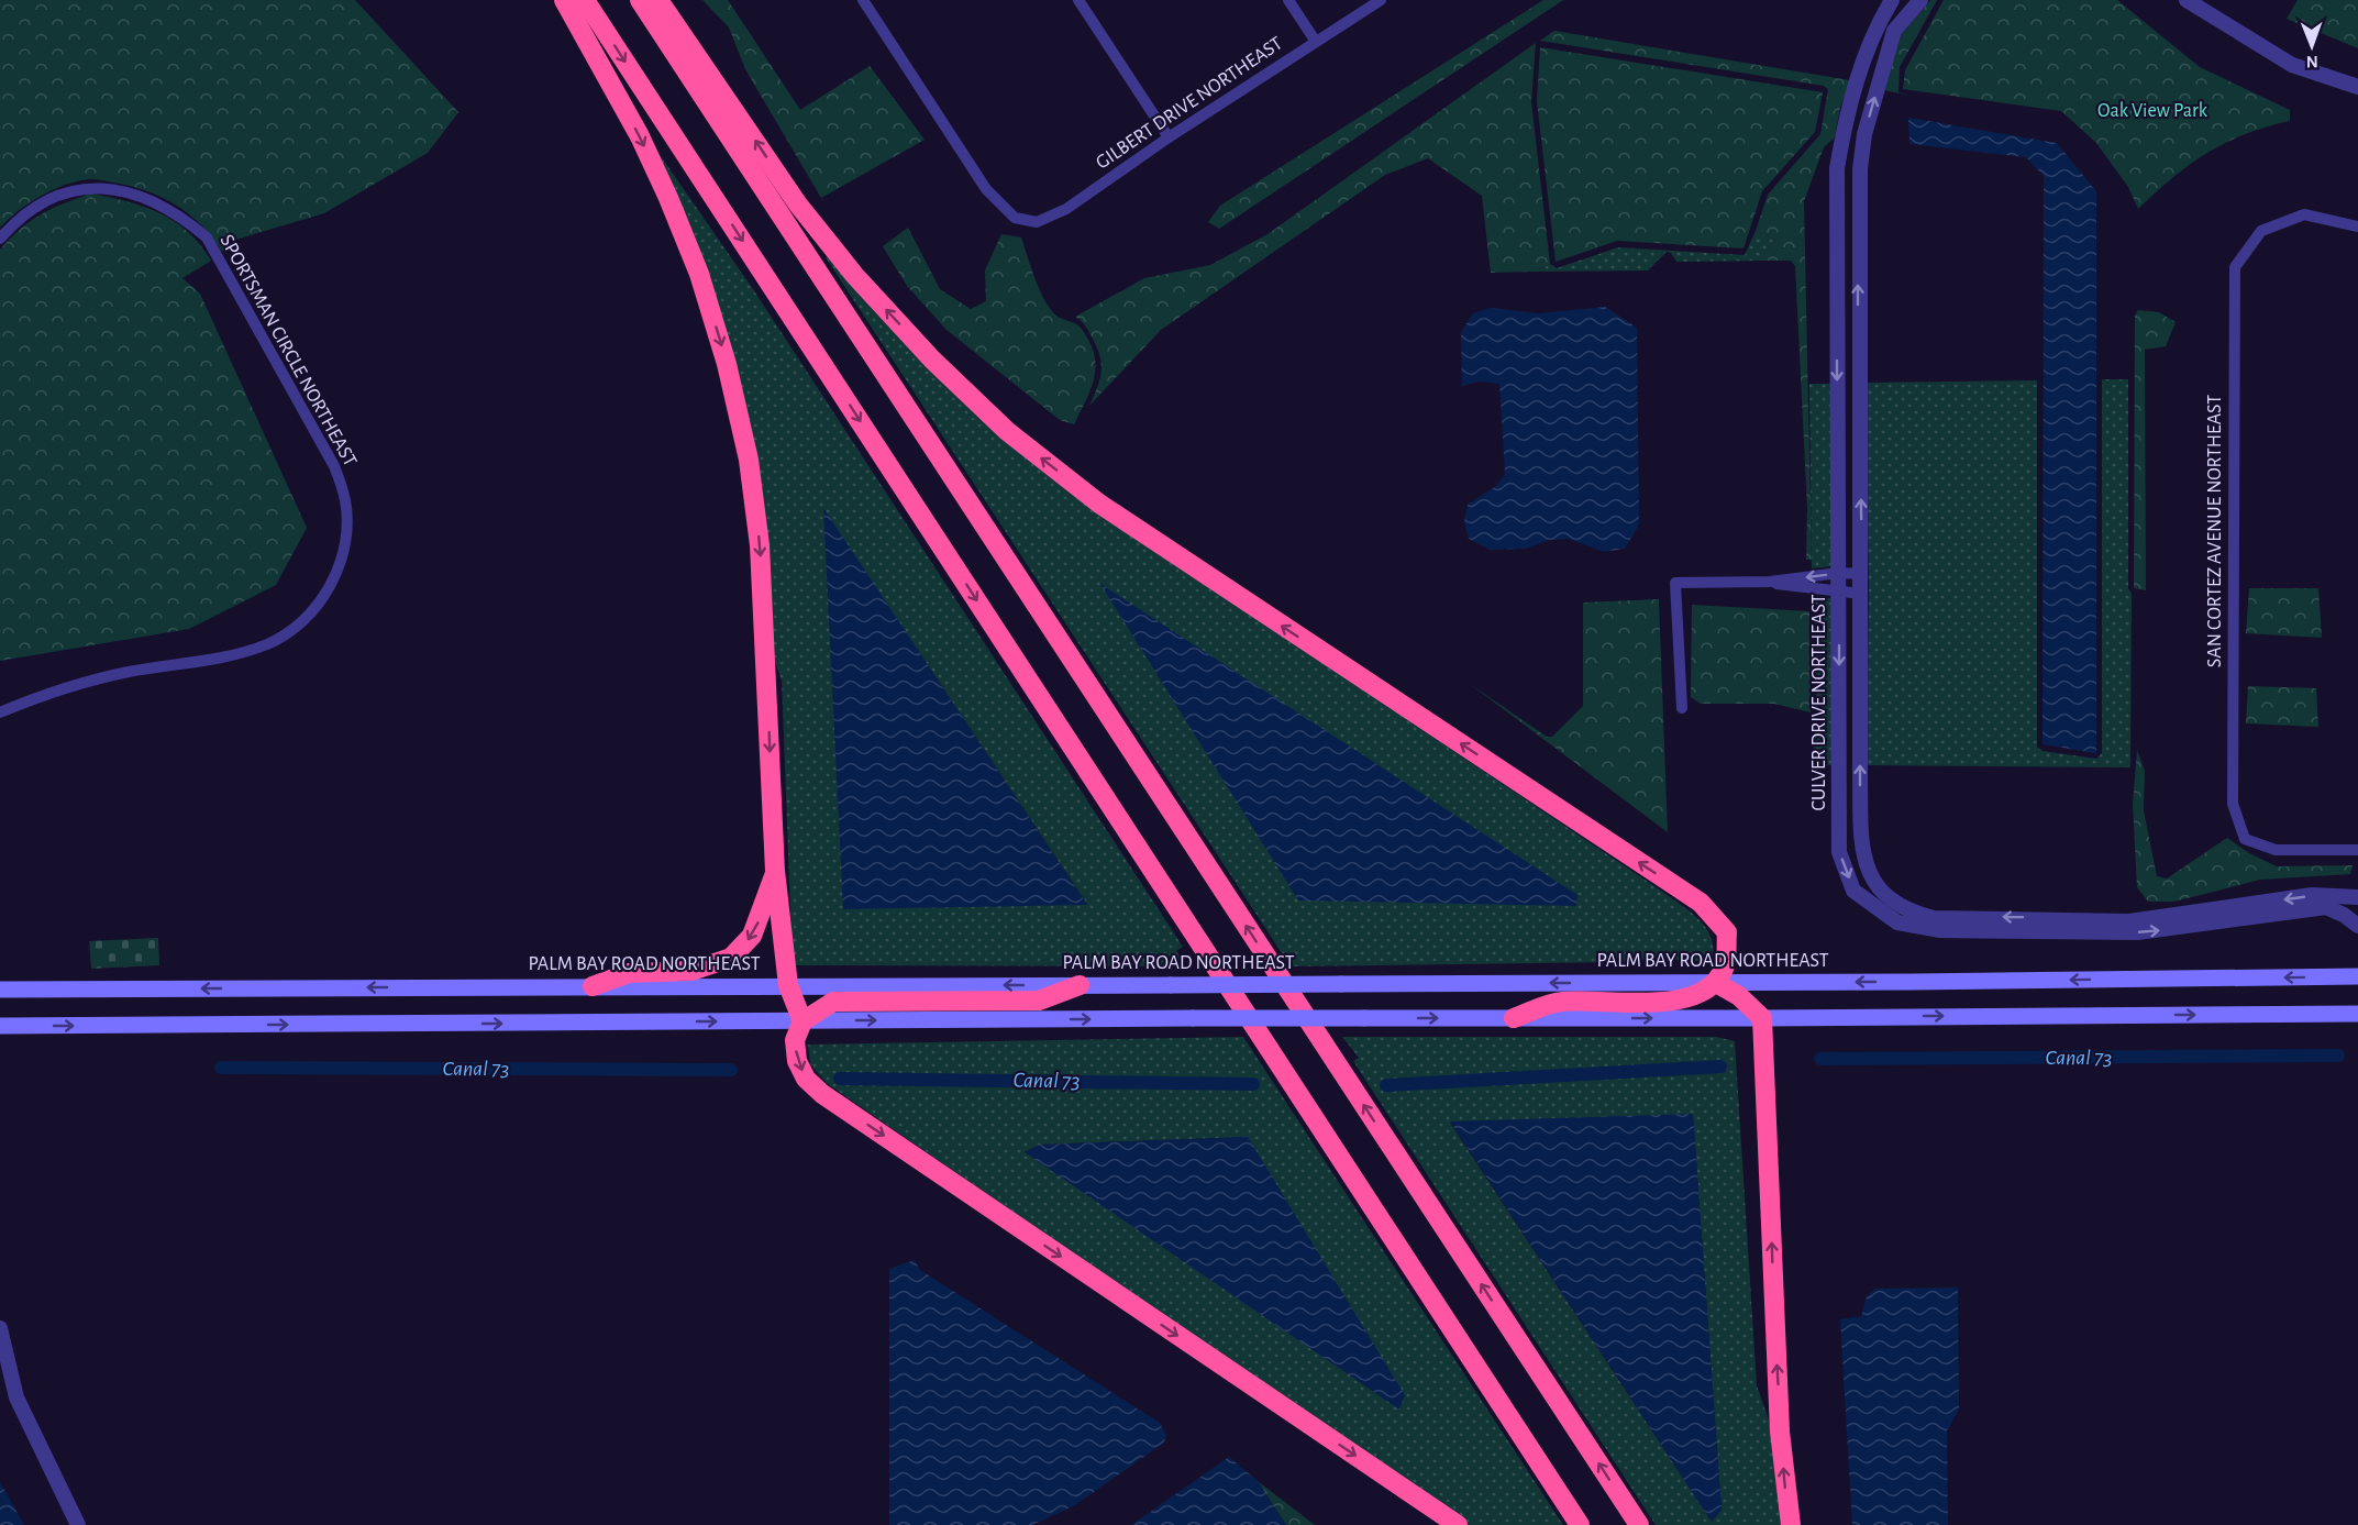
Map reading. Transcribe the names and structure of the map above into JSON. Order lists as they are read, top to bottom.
{
  "streets": {
    "main road": ["PALM BAY ROAD NORTHEAST"],
    "street": [
      "GILBERT DRIVE NORTHEAST",
      "SPORTSMAN CIRCLE NORTHEAST",
      "SAN CORTEZ AVENUE NORTHEAST",
      "CULVER DRIVE NORTHEAST"
    ]
  },
  "water": ["Canal 73"],
  "parks": ["Oak View Park"],
  "north": "bottom"
}
